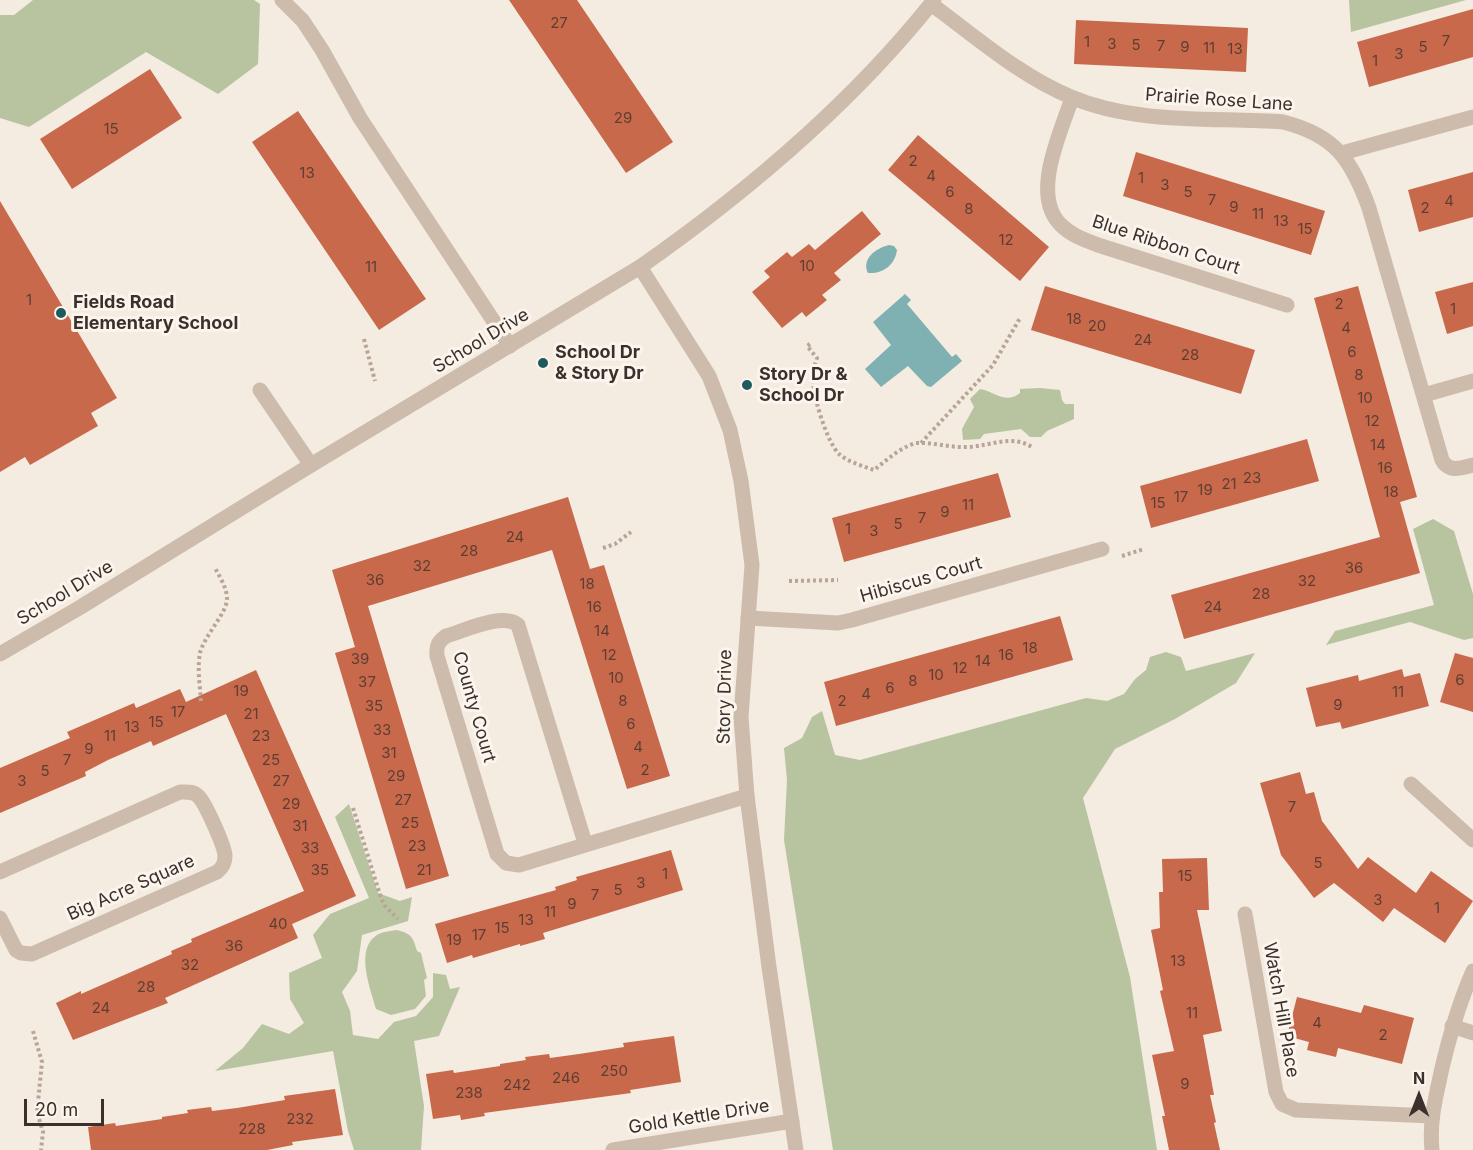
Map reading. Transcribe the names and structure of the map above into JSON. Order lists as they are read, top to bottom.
{
  "streets": {
    "street": [
      "Prairie Rose Lane",
      "Blue Ribbon Court",
      "School Drive",
      "Hibiscus Court",
      "Story Drive",
      "County Court",
      "Big Acre Square",
      "Watch Hill Place",
      "Gold Kettle Drive"
    ]
  },
  "crossings": [
    ["Prairie Rose Lane", "Blue Ribbon Court"],
    ["Prairie Rose Lane", "School Drive"],
    ["School Drive", "Story Drive"],
    ["Hibiscus Court", "Story Drive"],
    ["Story Drive", "County Court"],
    ["Story Drive", "Gold Kettle Drive"]
  ],
  "places": ["Fields Road Elementary School", "School Dr & Story Dr", "Story Dr & School Dr"],
  "house_numbers": [
    "27",
    "7",
    "1",
    "3",
    "5",
    "7",
    "9",
    "5",
    "11",
    "13",
    "3",
    "1",
    "29",
    "15",
    "2",
    "13",
    "4",
    "1",
    "3",
    "6",
    "5",
    "7",
    "4",
    "9",
    "2",
    "8",
    "11",
    "13",
    "15",
    "12",
    "10",
    "11",
    "1",
    "2",
    "1",
    "18",
    "20",
    "4",
    "24",
    "6",
    "28",
    "8",
    "10",
    "12",
    "14",
    "16",
    "23",
    "21",
    "19",
    "18",
    "17",
    "15",
    "11",
    "9",
    "7",
    "5",
    "1",
    "3",
    "24",
    "28",
    "32",
    "36",
    "36",
    "32",
    "18",
    "28",
    "16",
    "24",
    "14",
    "18",
    "12",
    "16",
    "39",
    "14",
    "12",
    "10",
    "10",
    "6",
    "8",
    "37",
    "6",
    "19",
    "11",
    "4",
    "8",
    "2",
    "9",
    "35",
    "17",
    "21",
    "15",
    "6",
    "13",
    "33",
    "11",
    "23",
    "4",
    "9",
    "31",
    "7",
    "25",
    "2",
    "5",
    "29",
    "3",
    "27",
    "27",
    "29",
    "7",
    "25",
    "31",
    "23",
    "33",
    "5",
    "35",
    "21",
    "1",
    "15",
    "3",
    "5",
    "7",
    "3",
    "9",
    "1",
    "11",
    "13",
    "40",
    "15",
    "17",
    "19",
    "36",
    "13",
    "32",
    "28",
    "24",
    "11",
    "4",
    "2",
    "250",
    "246",
    "9",
    "242",
    "238",
    "232",
    "228"
  ],
  "scale_bar": "20 m",
  "north": "top"
}
